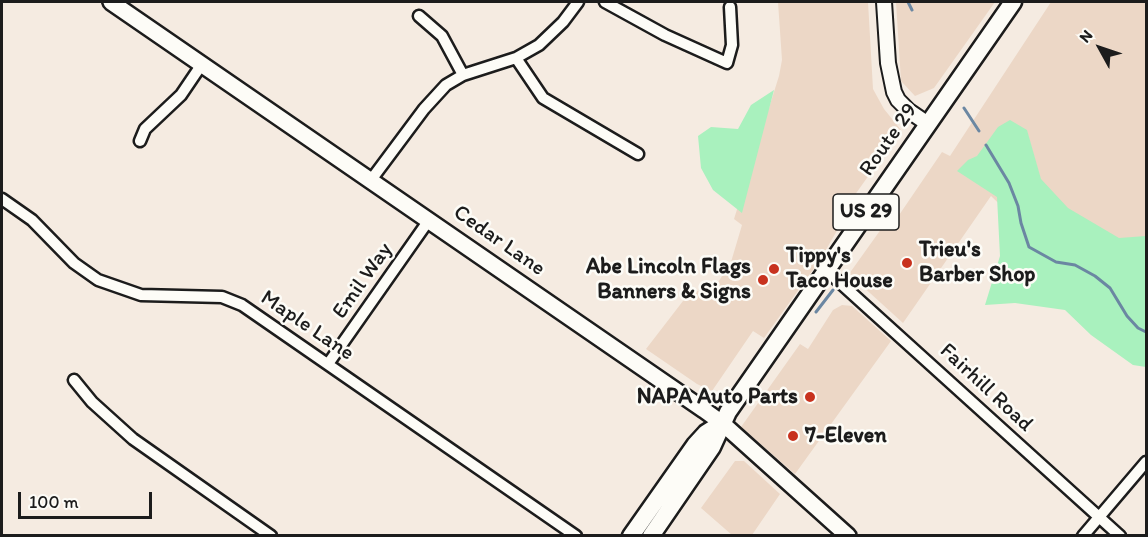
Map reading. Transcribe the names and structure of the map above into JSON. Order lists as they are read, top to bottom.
{
  "streets": {
    "main road": ["Route 29", "US 29", "Cedar Lane"],
    "street": ["Emil Way", "Maple Lane", "Fairhill Road"]
  },
  "crossings": [
    ["Route 29", "Cedar Lane"],
    ["Route 29", "Fairhill Road"],
    ["Cedar Lane", "Emil Way"],
    ["Emil Way", "Maple Lane"]
  ],
  "places": [
    "Trieu's Barber Shop",
    "Tippy's Taco House",
    "Abe Lincoln Flags Banners & Signs",
    "NAPA Auto Parts",
    "7-Eleven"
  ],
  "scale_bar": "100 m",
  "north": "top left"
}
